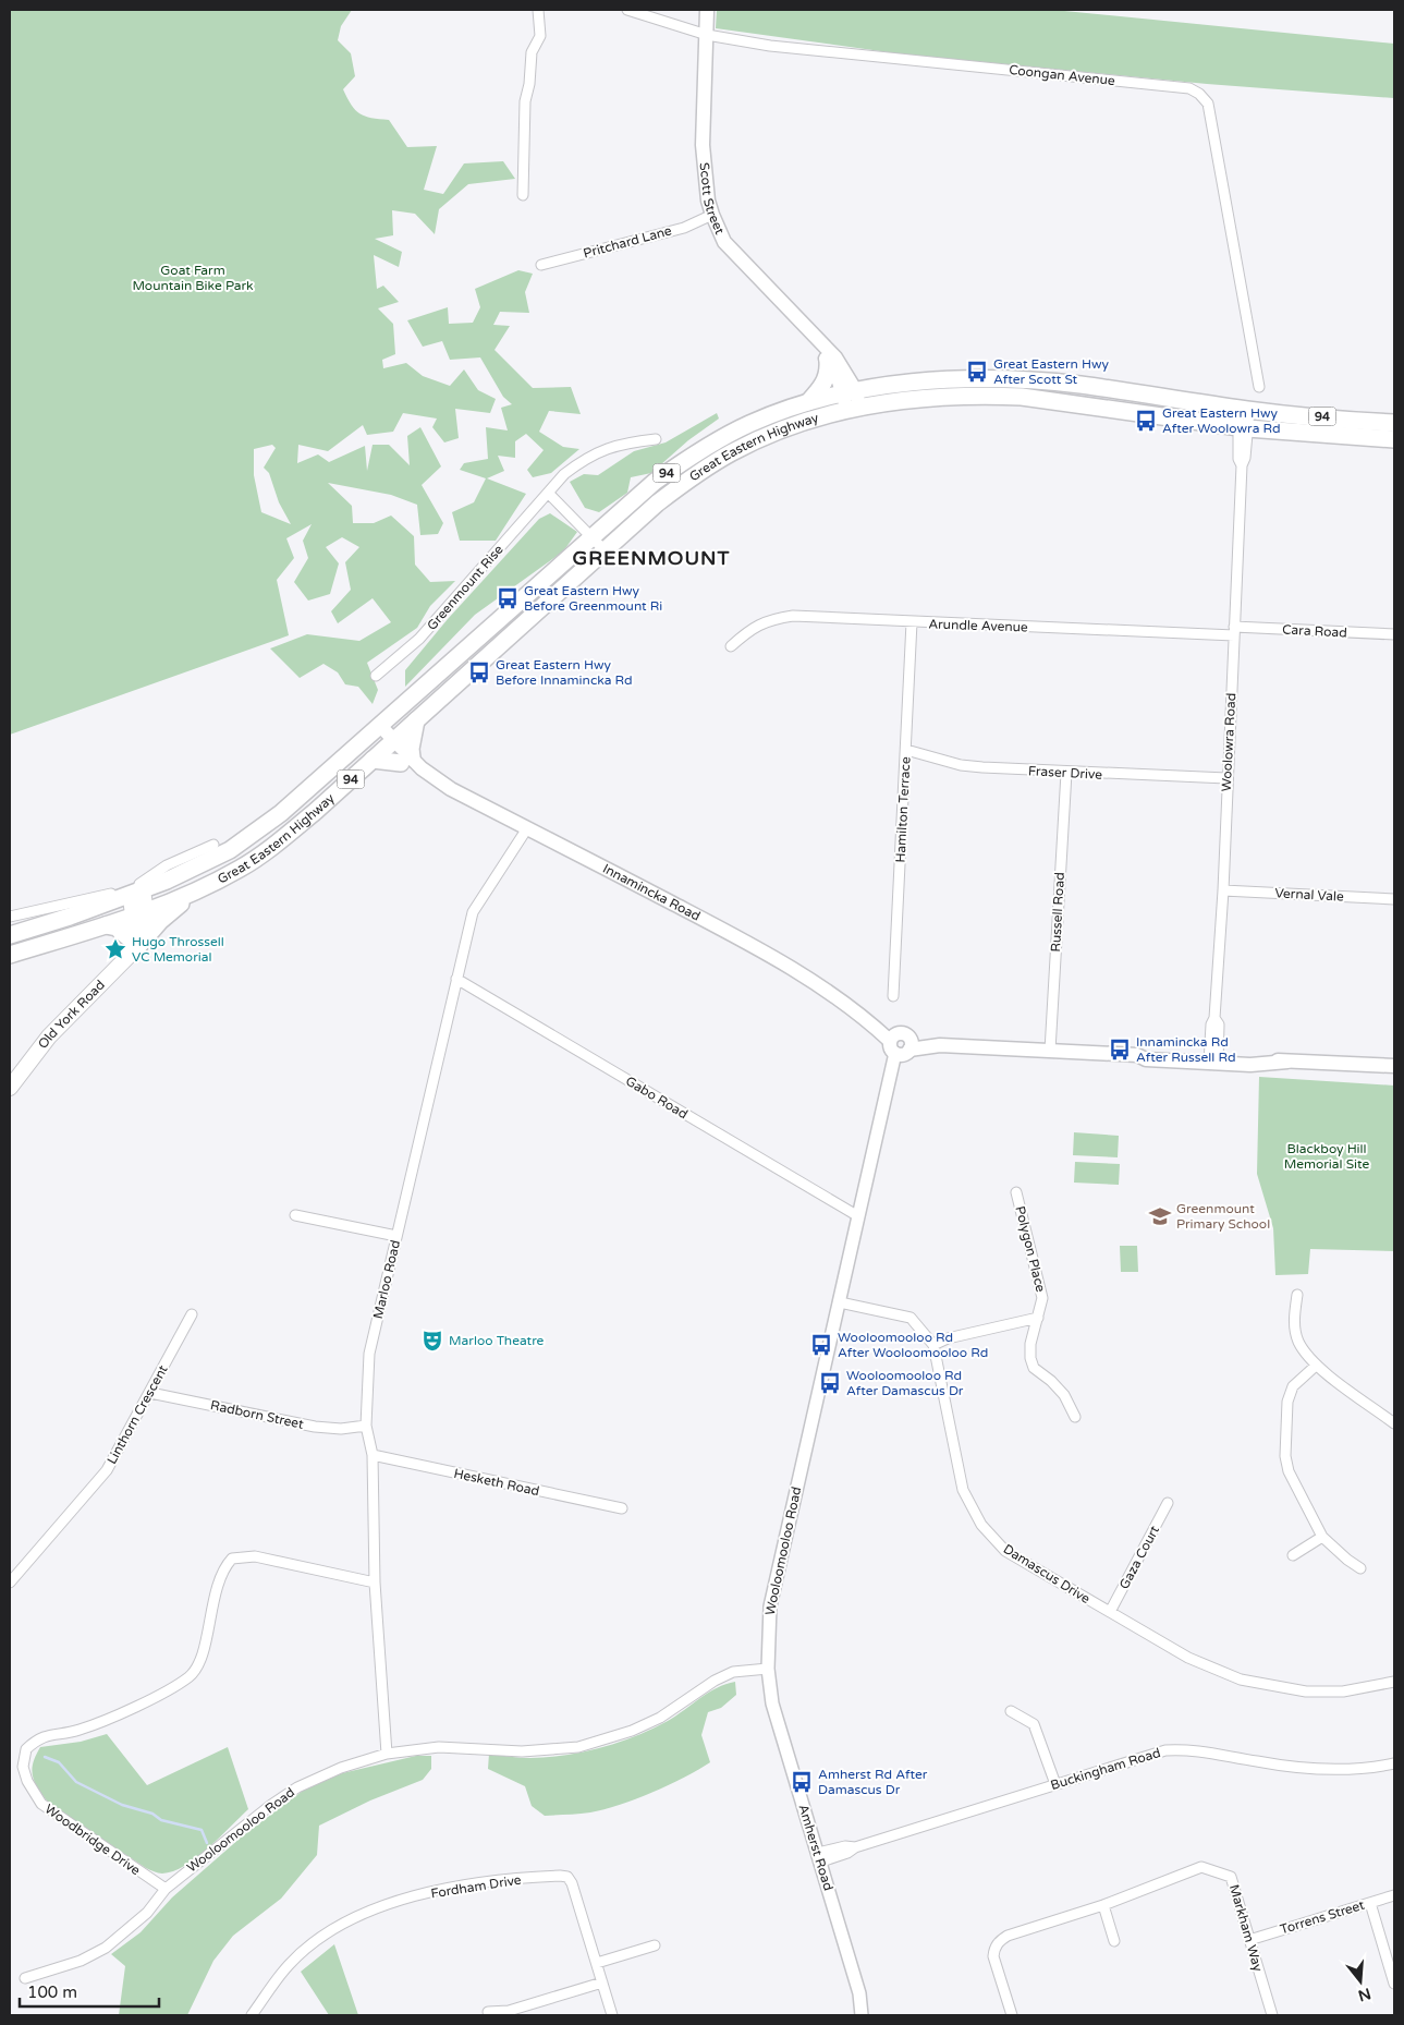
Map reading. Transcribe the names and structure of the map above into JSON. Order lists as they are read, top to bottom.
{
  "streets": {
    "highway": ["94", "Great Eastern Highway"],
    "main road": ["Scott Street", "Innamincka Road", "Old York Road"],
    "street": [
      "Coongan Avenue",
      "Pritchard Lane",
      "Greenmount Rise",
      "Arundle Avenue",
      "Cara Road",
      "Woolowra Road",
      "Fraser Drive",
      "Hamilton Terrace",
      "Vernal Vale",
      "Russell Road",
      "Gabo Road",
      "Polygon Place",
      "Marloo Road",
      "Linthorn Crescent",
      "Radborn Street",
      "Hesketh Road",
      "Wooloomooloo Road",
      "Gaza Court",
      "Damascus Drive",
      "Buckingham Road",
      "Woodbridge Drive",
      "Amherst Road",
      "Fordham Drive",
      "Torrens Street",
      "Markham Way"
    ]
  },
  "crossings": [
    ["Coongan Avenue", "Scott Street"],
    ["Scott Street", "Pritchard Lane"],
    ["Scott Street", "Great Eastern Highway"],
    ["Great Eastern Highway", "Woolowra Road"],
    ["Great Eastern Highway", "Innamincka Road"],
    ["Arundle Avenue", "Cara Road"],
    ["Arundle Avenue", "Woolowra Road"],
    ["Arundle Avenue", "Hamilton Terrace"],
    ["Cara Road", "Woolowra Road"],
    ["Woolowra Road", "Fraser Drive"],
    ["Woolowra Road", "Innamincka Road"],
    ["Woolowra Road", "Vernal Vale"],
    ["Fraser Drive", "Hamilton Terrace"],
    ["Fraser Drive", "Russell Road"],
    ["Innamincka Road", "Russell Road"],
    ["Innamincka Road", "Marloo Road"],
    ["Innamincka Road", "Wooloomooloo Road"],
    ["Gabo Road", "Marloo Road"],
    ["Gabo Road", "Wooloomooloo Road"],
    ["Marloo Road", "Radborn Street"],
    ["Marloo Road", "Hesketh Road"],
    ["Marloo Road", "Wooloomooloo Road"],
    ["Marloo Road", "Woodbridge Drive"],
    ["Linthorn Crescent", "Radborn Street"],
    ["Wooloomooloo Road", "Damascus Drive"],
    ["Wooloomooloo Road", "Woodbridge Drive"],
    ["Wooloomooloo Road", "Amherst Road"],
    ["Gaza Court", "Damascus Drive"],
    ["Buckingham Road", "Amherst Road"],
    ["Torrens Street", "Markham Way"]
  ],
  "districts": ["GREENMOUNT"],
  "parks": ["Goat Farm Mountain Bike Park", "Blackboy Hill Memorial Site"],
  "places": {
    "bus stop": [
      "Great Eastern Hwy After Scott St",
      "Great Eastern Hwy After Woolowra Rd",
      "Great Eastern Hwy Before Greenmount Ri",
      "Great Eastern Hwy Before Innamincka Rd",
      "Innamincka Rd After Russell Rd",
      "Wooloomooloo Rd After Wooloomooloo Rd",
      "Wooloomooloo Rd After Damascus Dr",
      "Amherst Rd After Damascus Dr"
    ],
    "place": ["Hugo Throssell VC Memorial"],
    "school or university": ["Greenmount Primary School"],
    "theatre": ["Marloo Theatre"]
  },
  "scale_bar": "100 m",
  "north": "bottom"
}
